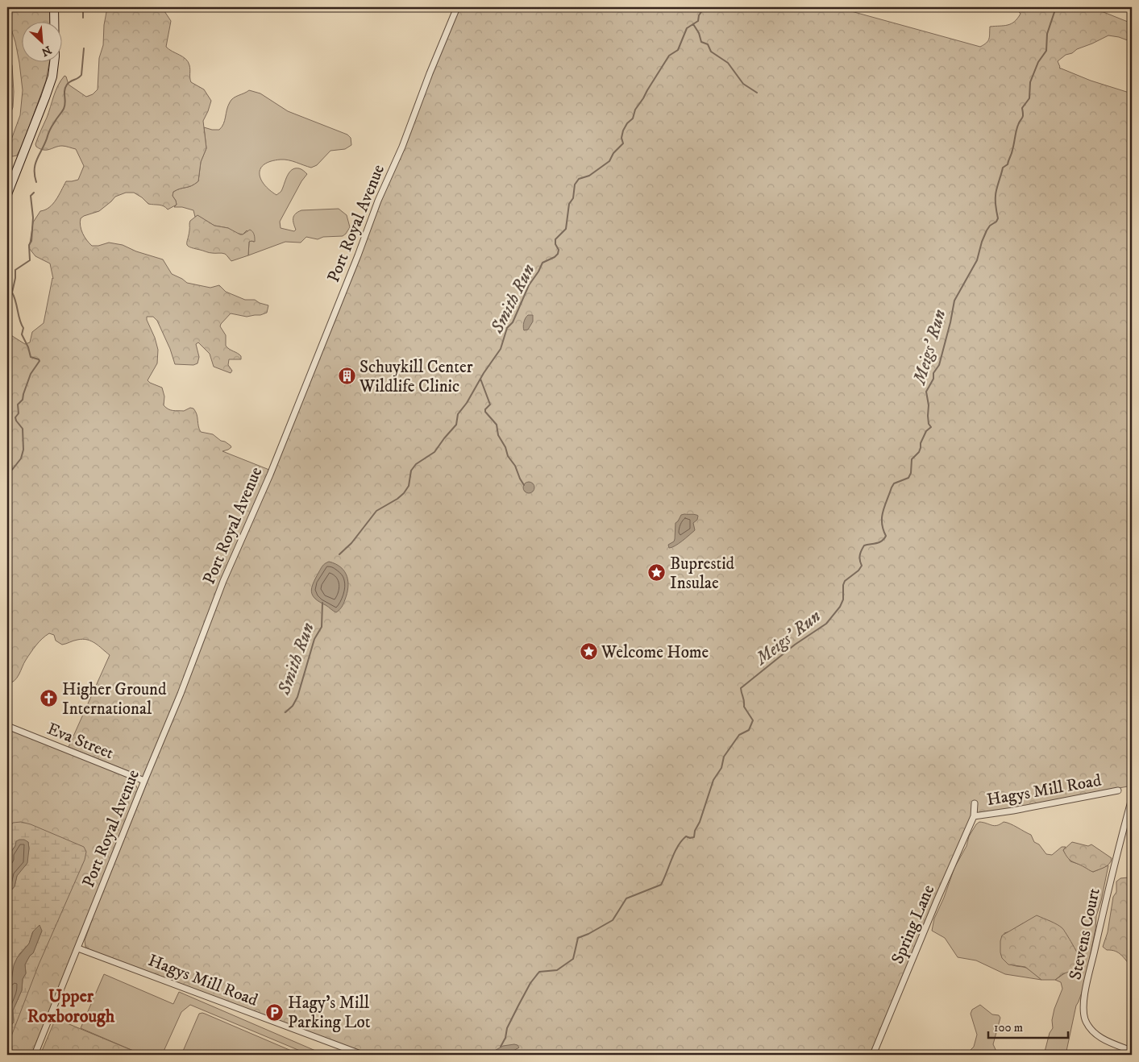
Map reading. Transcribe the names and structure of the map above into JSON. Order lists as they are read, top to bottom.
{
  "streets": {
    "street": [
      "Port Royal Avenue",
      "Eva Street",
      "Hagys Mill Road",
      "Spring Lane",
      "Stevens Court"
    ]
  },
  "crossings": [
    ["Port Royal Avenue", "Eva Street"],
    ["Port Royal Avenue", "Hagys Mill Road"],
    ["Hagys Mill Road", "Spring Lane"]
  ],
  "districts": ["Upper Roxborough"],
  "water": ["Smith Run", "Meigs' Run"],
  "places": {
    "building": ["Schuykill Center Wildlife Clinic"],
    "place": ["Buprestid Insulae", "Welcome Home"],
    "church": ["Higher Ground International"],
    "parking": ["Hagy's Mill Parking Lot"]
  },
  "scale_bar": "100 m",
  "north": "bottom right"
}
